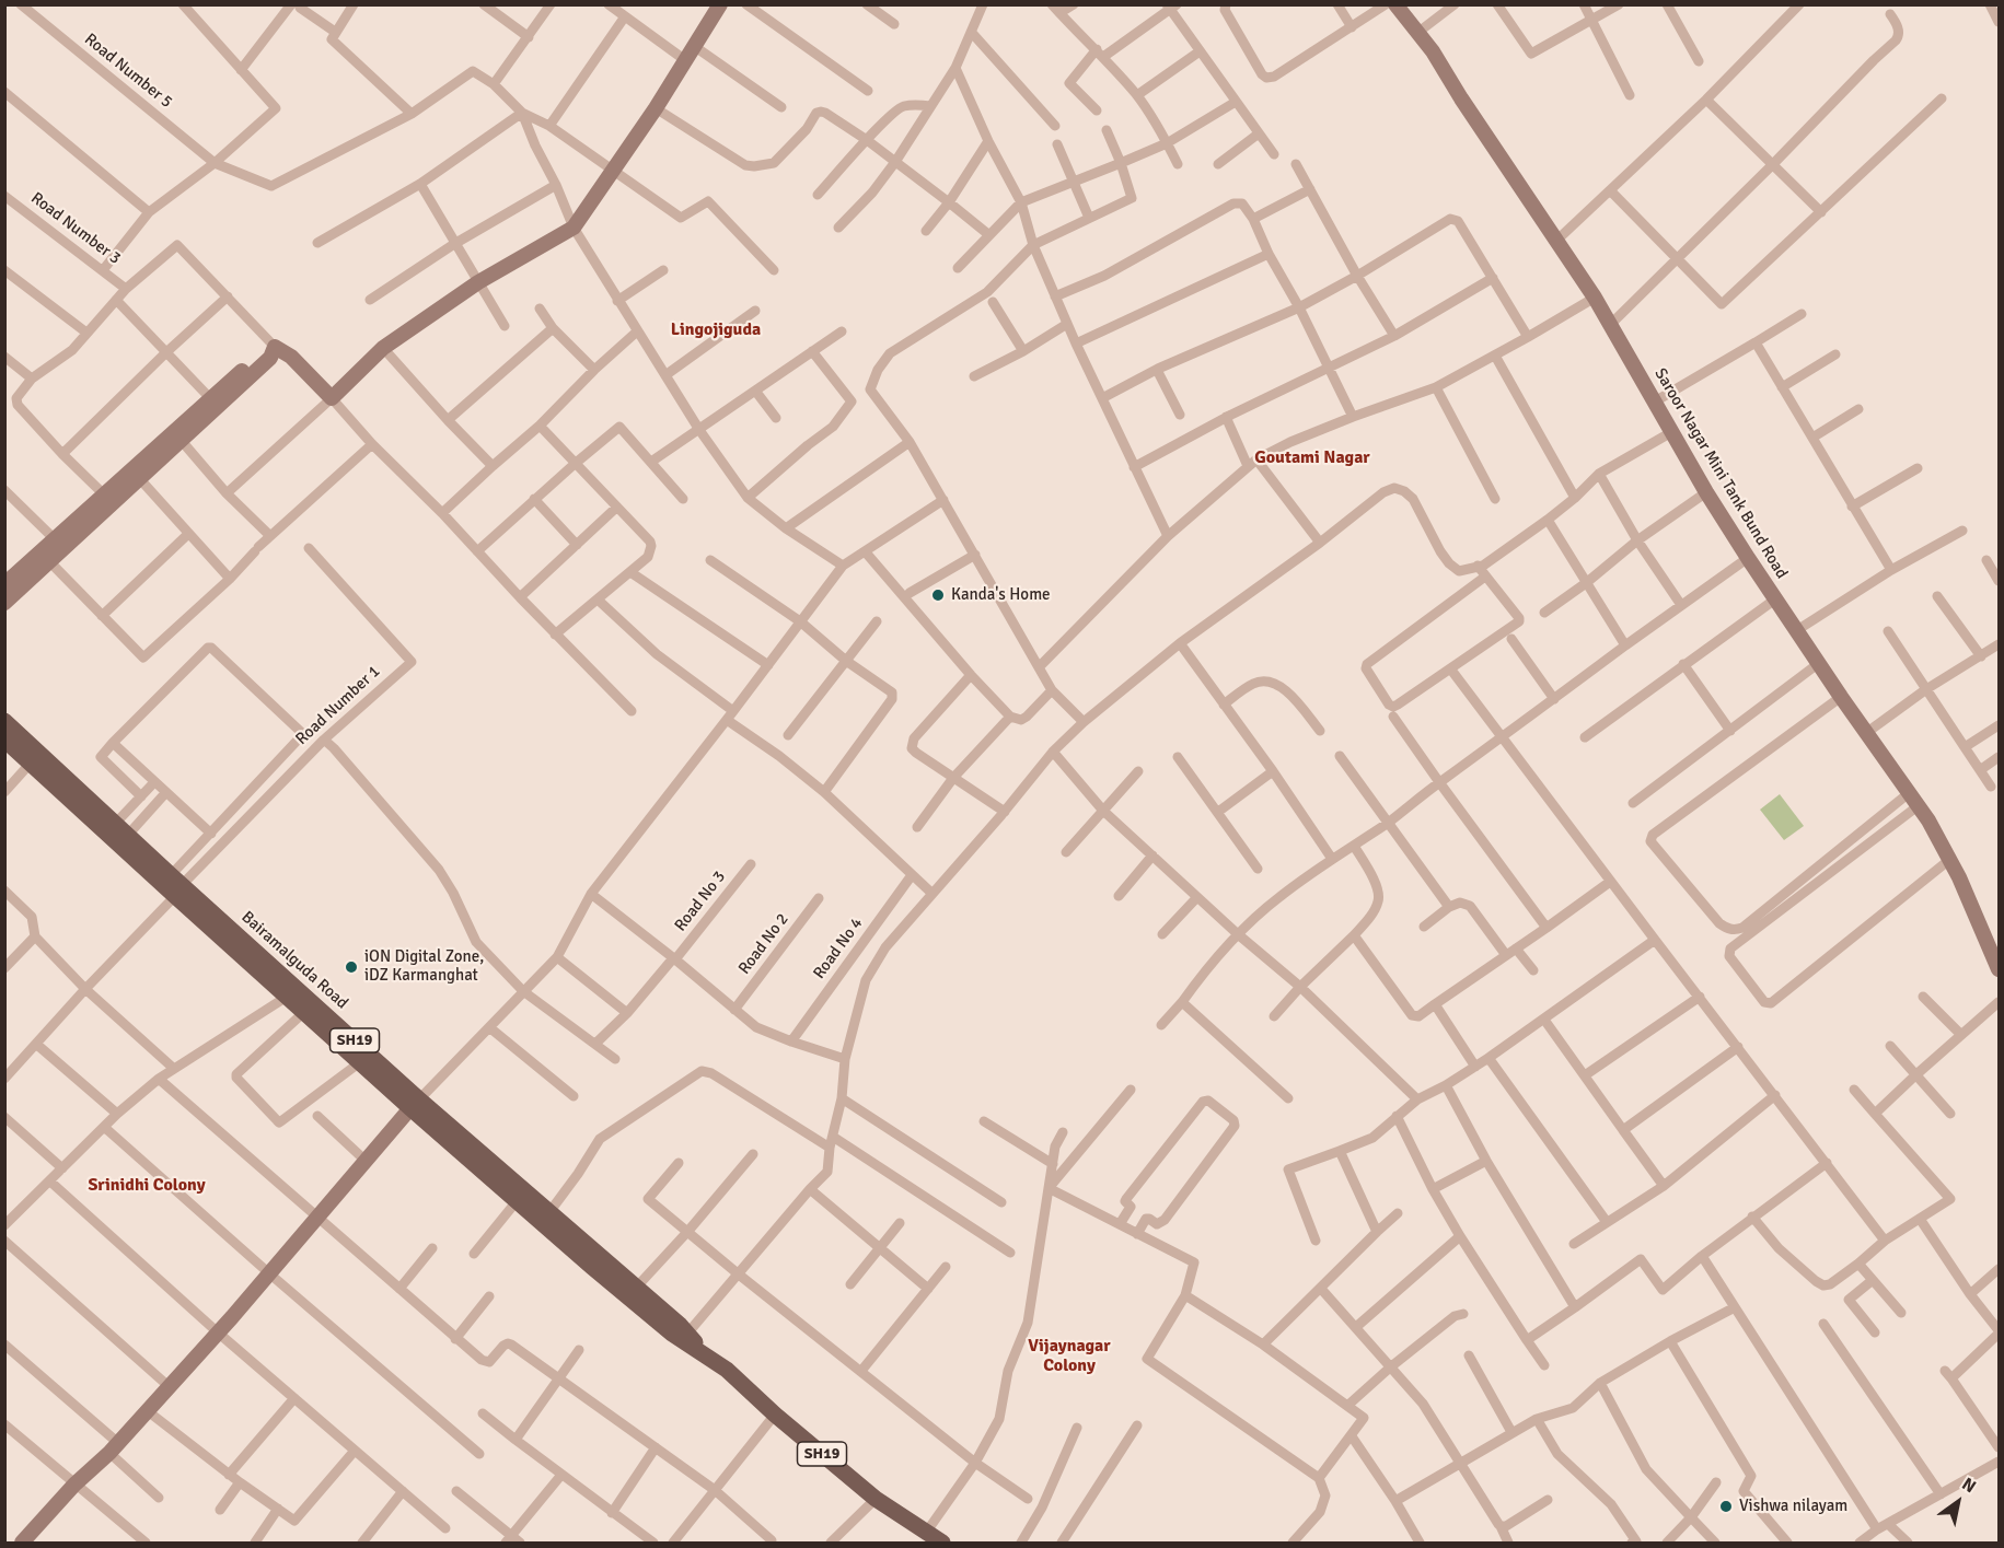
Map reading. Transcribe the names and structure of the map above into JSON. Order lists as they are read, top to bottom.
{
  "streets": {
    "main road": ["Bairamalguda Road", "SH19"],
    "street": [
      "Road Number 5",
      "Road Number 3",
      "Saroor Nagar Mini Tank Bund Road",
      "Road Number 1",
      "Road No 3",
      "Road No 2",
      "Road No 4"
    ]
  },
  "crossings": [
    ["Road Number 1", "Bairamalguda Road"]
  ],
  "districts": [
    "Lingojiguda",
    "Goutami Nagar",
    "Srinidhi Colony",
    "Vijaynagar Colony"
  ],
  "places": ["Kanda's Home", "iON Digital Zone, iDZ Karmanghat", "Vishwa nilayam"],
  "north": "top right"
}
